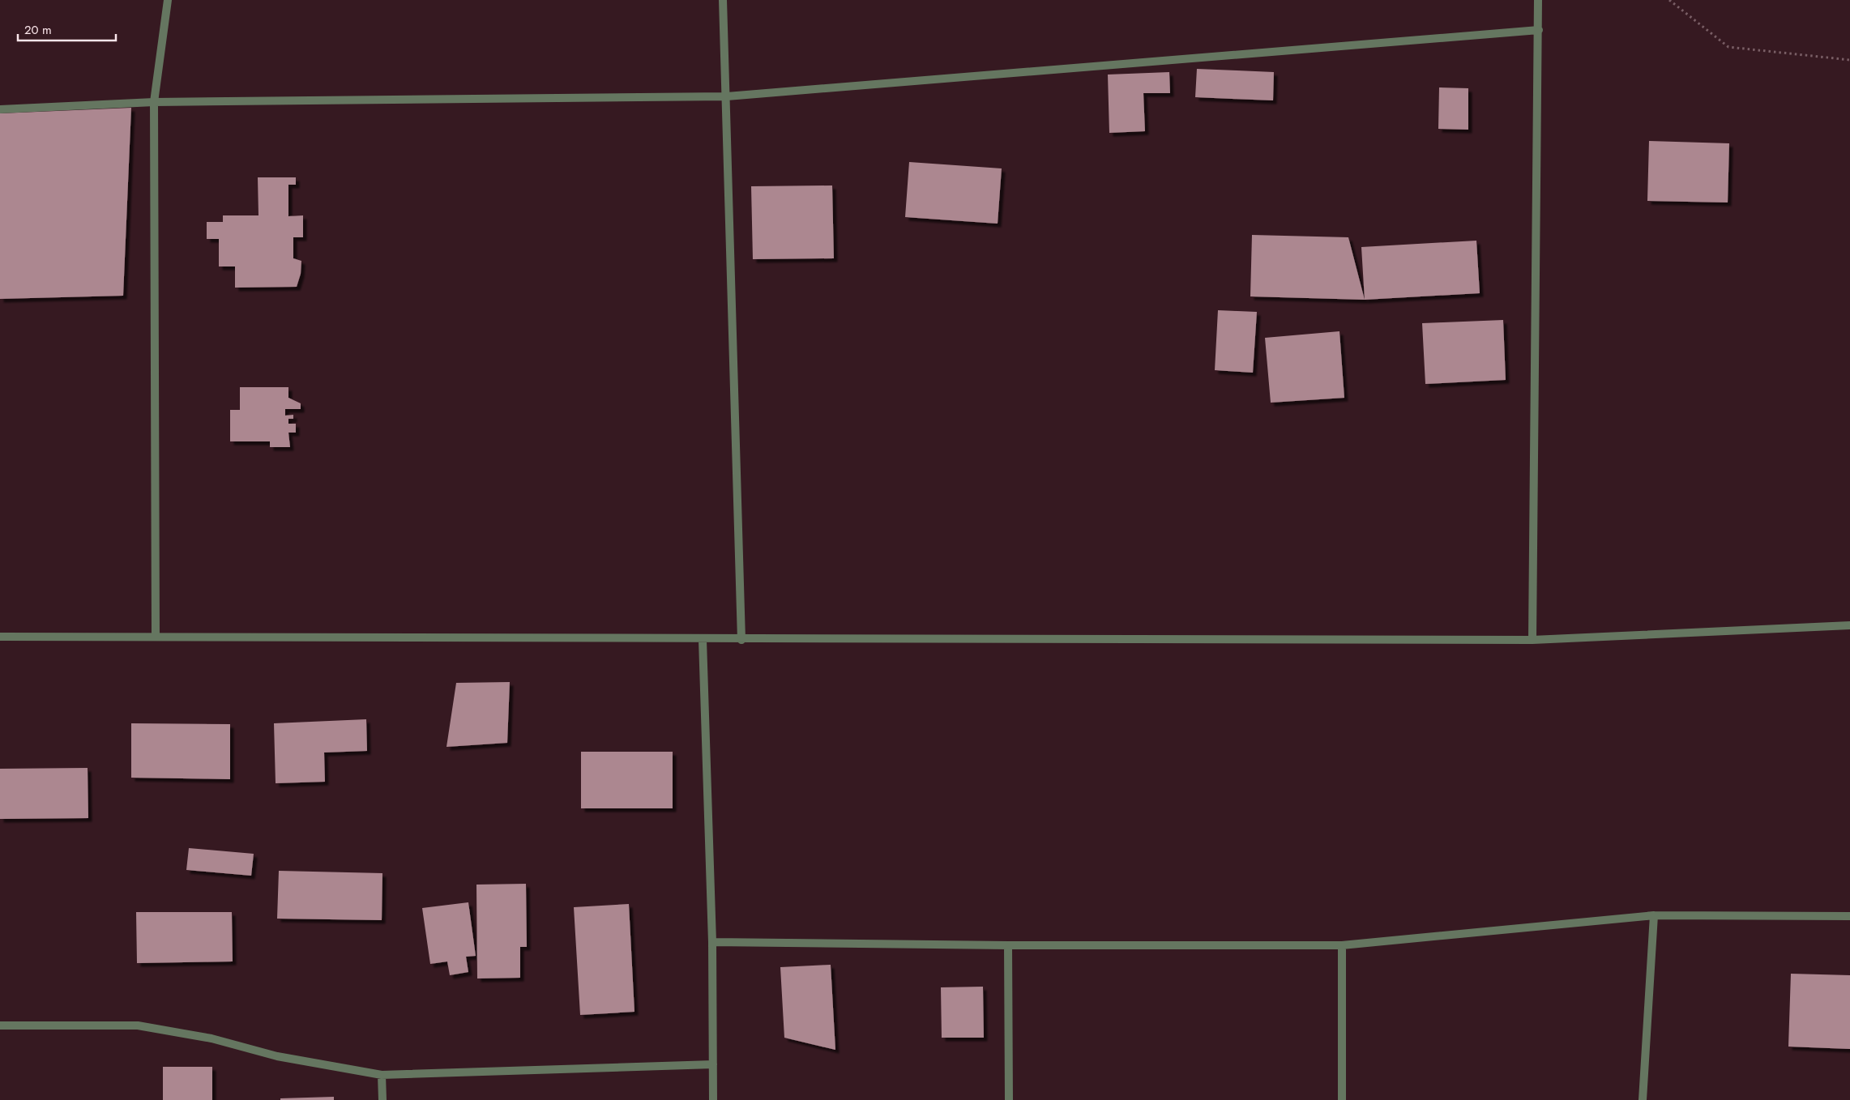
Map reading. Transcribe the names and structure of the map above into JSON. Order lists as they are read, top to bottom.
{
  "scale_bar": "20 m"
}
